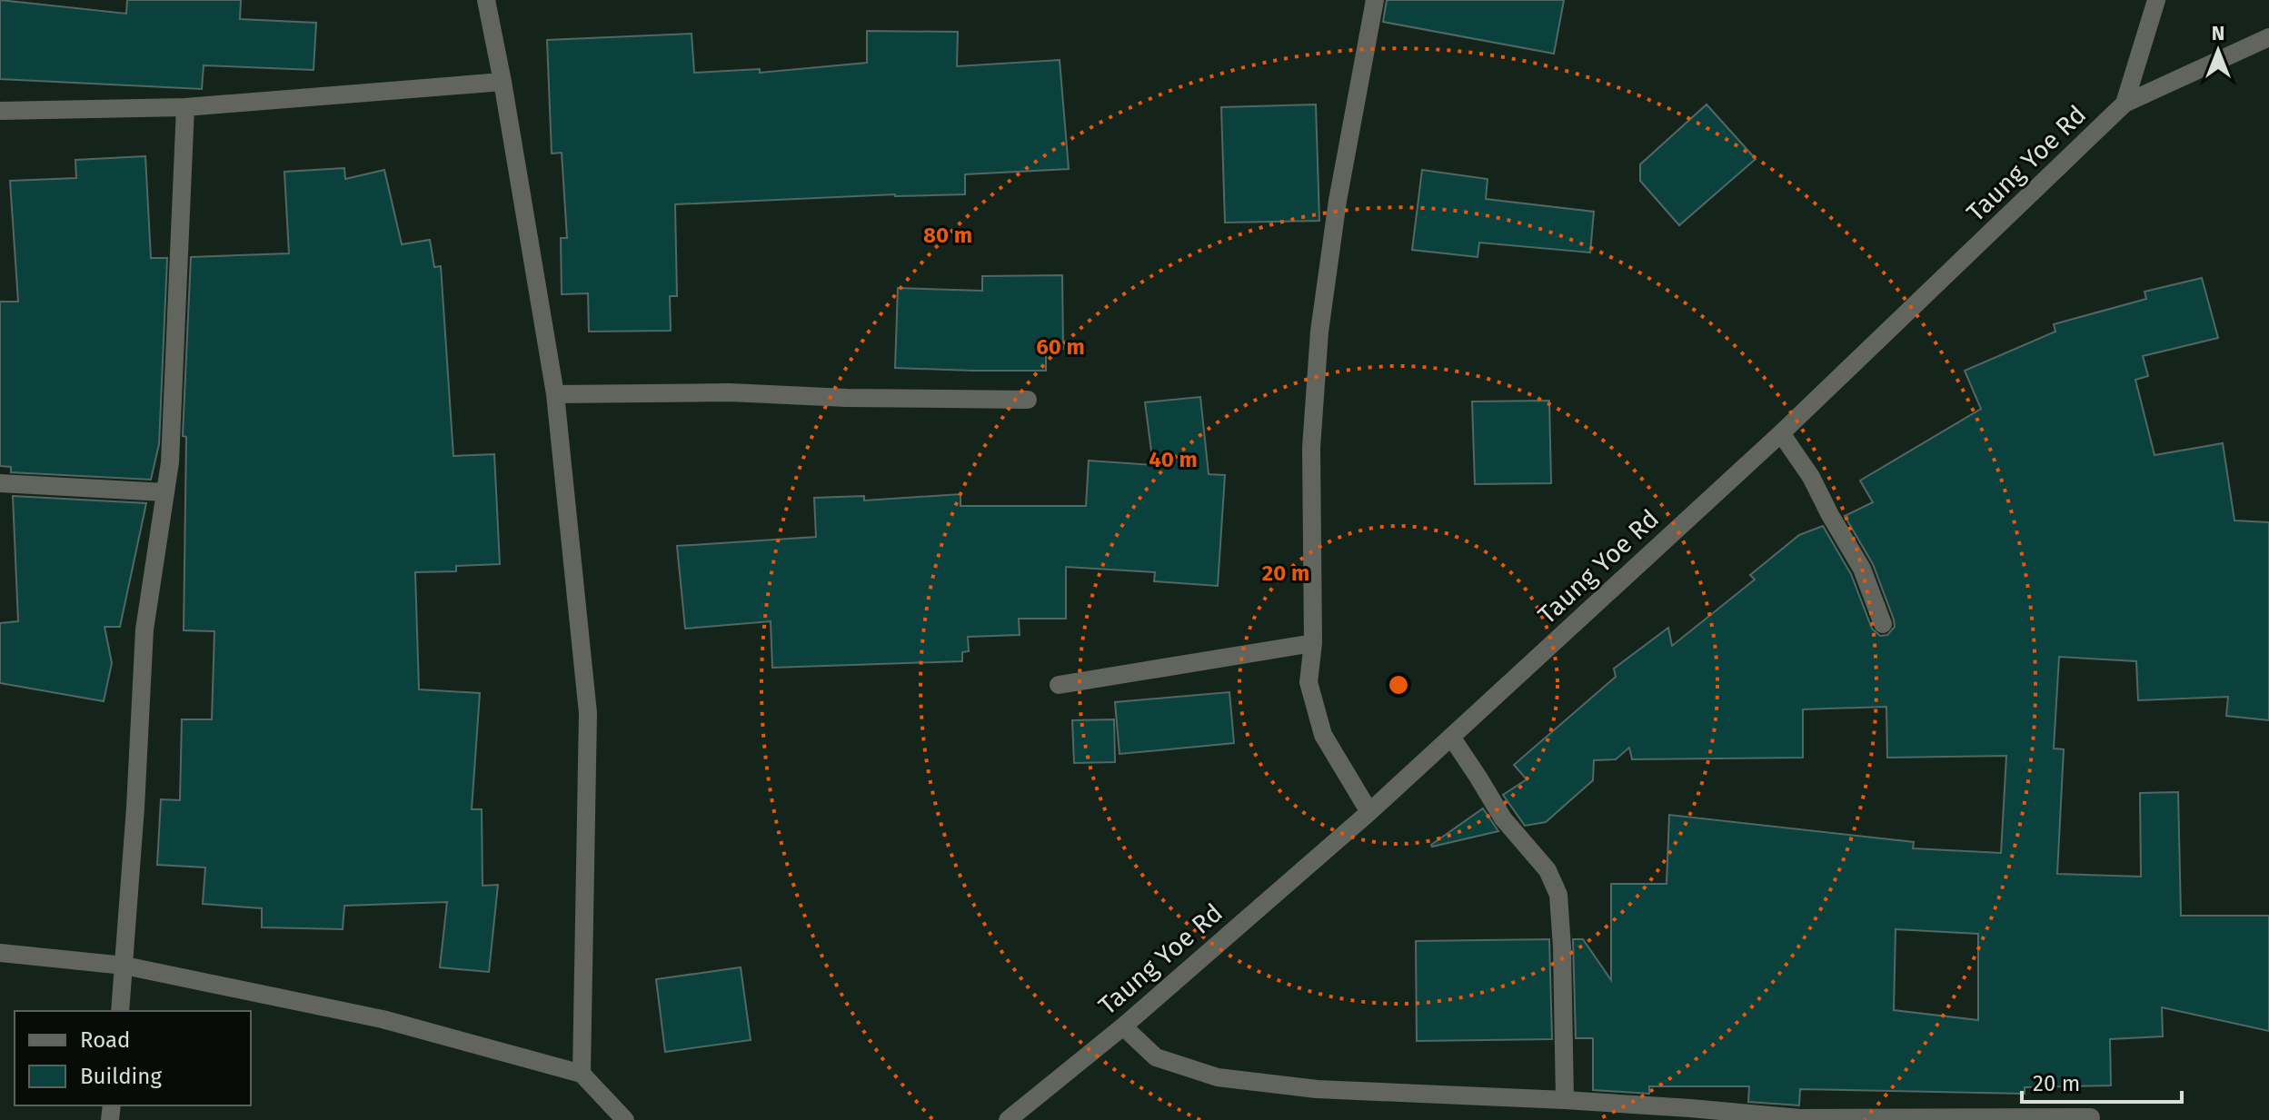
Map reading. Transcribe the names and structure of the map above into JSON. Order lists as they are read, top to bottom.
{
  "streets": {
    "street": ["Taung Yoe Rd"]
  },
  "legend": ["Road", "Building"],
  "scale_bar": "20 m",
  "north": "top",
  "rings": [
    "80 m",
    "60 m",
    "40 m",
    "20 m"
  ]
}
